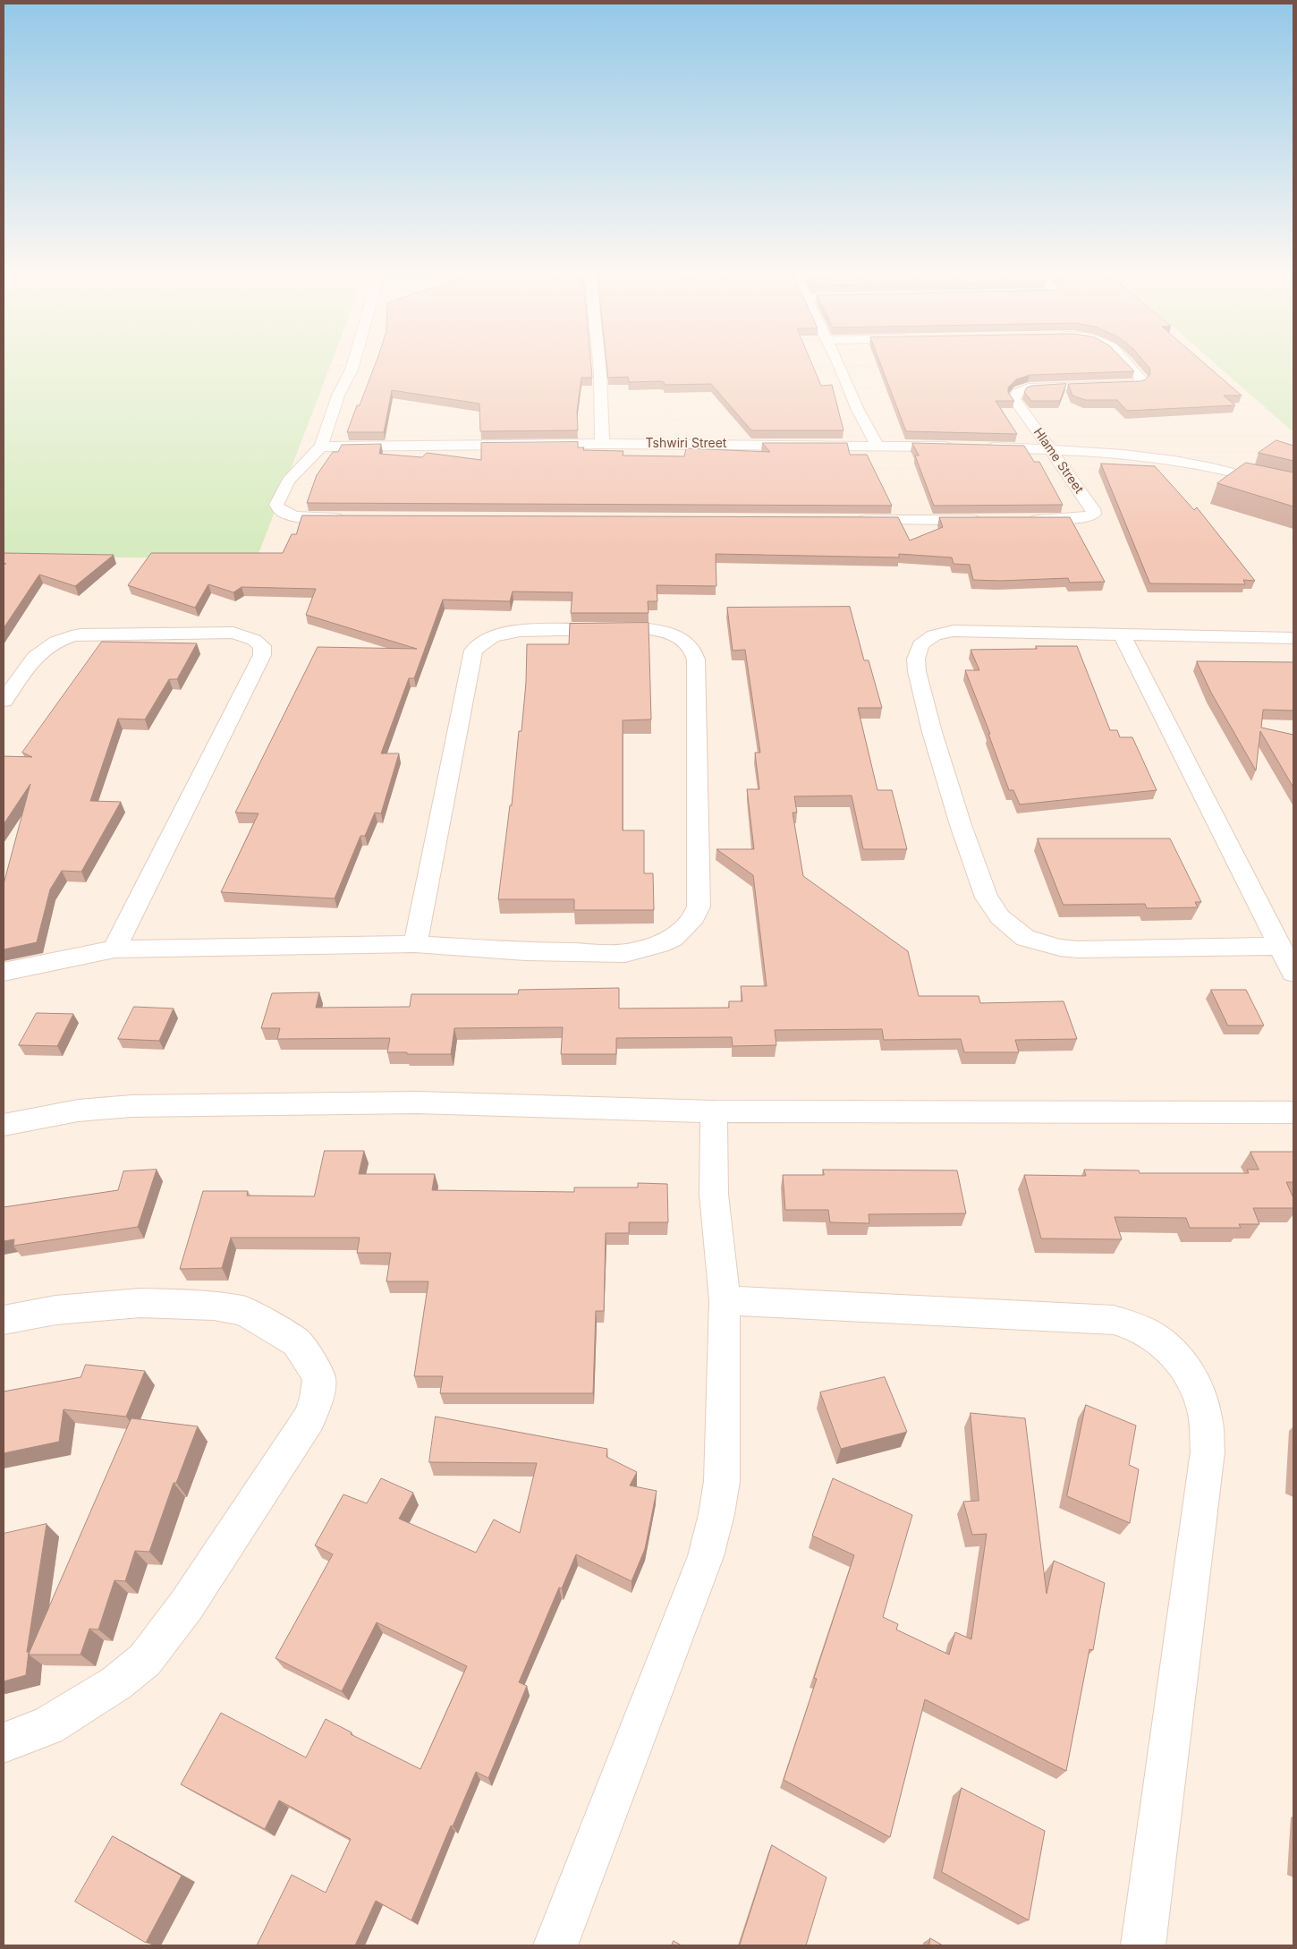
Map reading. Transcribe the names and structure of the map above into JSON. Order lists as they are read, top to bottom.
{
  "streets": {
    "street": ["Tshwiri Street", "Hlame Street"]
  }
}
